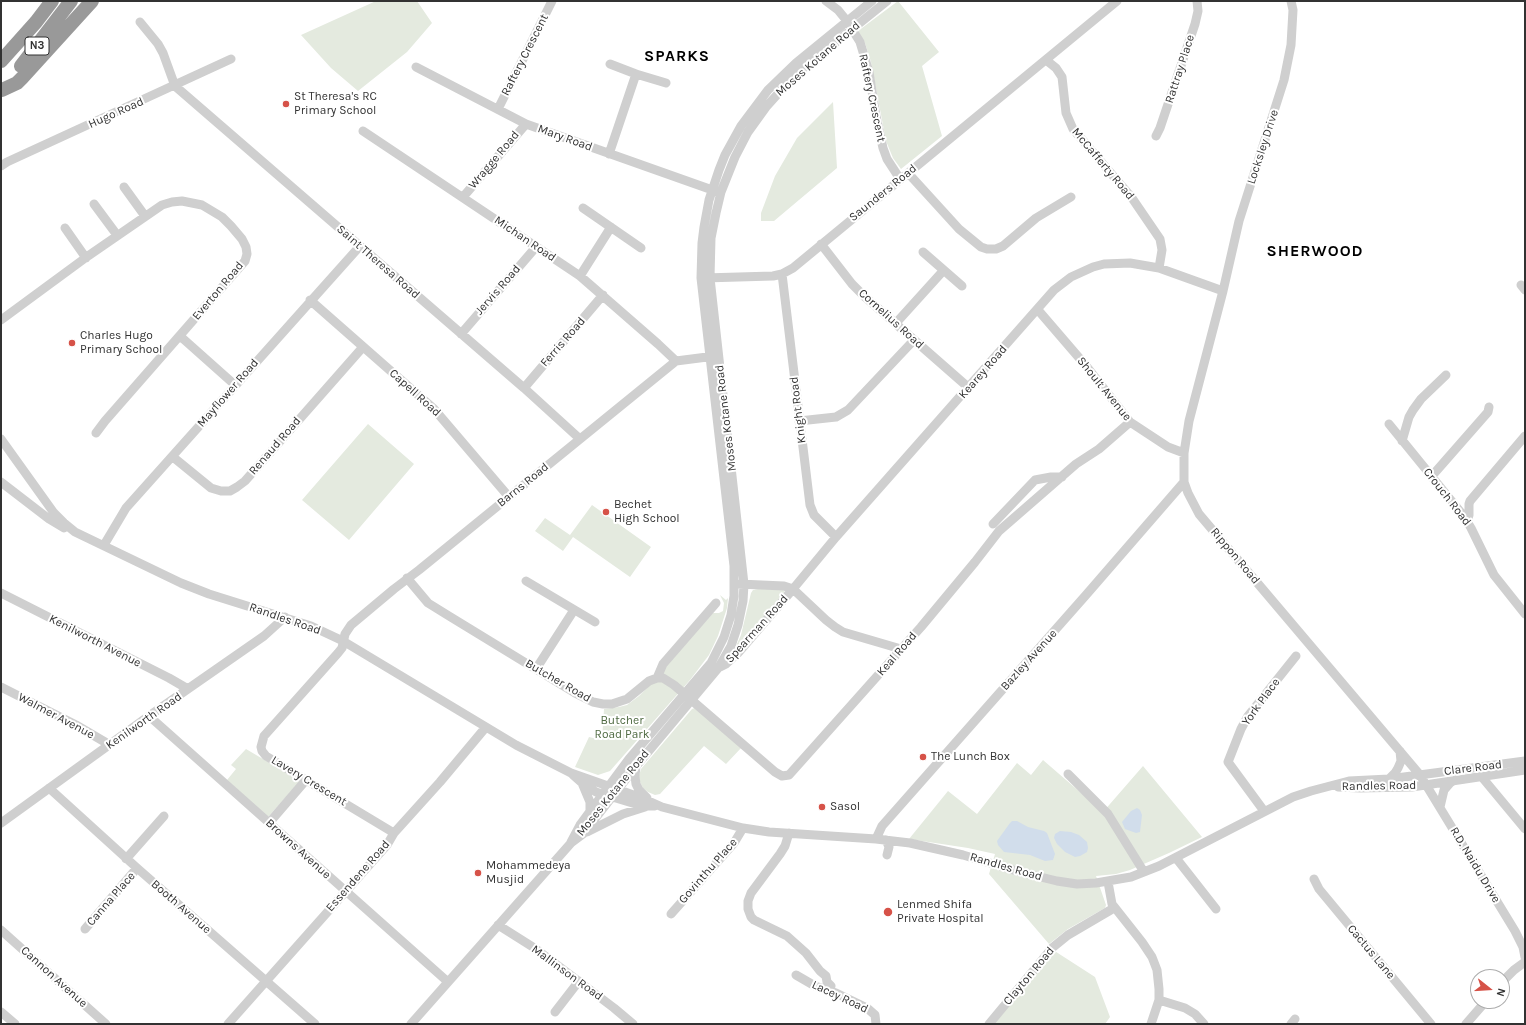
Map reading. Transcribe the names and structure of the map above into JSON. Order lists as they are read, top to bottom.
{
  "streets": {
    "highway": ["N3"],
    "street": [
      "Raftery Crescent",
      "Moses Kotane Road",
      "Rattray Place",
      "Hugo Road",
      "Mary Road",
      "Locksley Drive",
      "Wragge Road",
      "McCafferty Road",
      "Saunders Road",
      "Michan Road",
      "Saint Theresa Road",
      "Jervis Road",
      "Everton Road",
      "Cornelius Road",
      "Ferris Road",
      "Kearey Road",
      "Shoult Avenue",
      "Mayflower Road",
      "Capell Road",
      "Knight Road",
      "Renaud Road",
      "Barns Road",
      "Crouch Road",
      "Rippon Road",
      "Randles Road",
      "Spearman Road",
      "Kenilworth Avenue",
      "Keal Road",
      "Bazley Avenue",
      "Butcher Road",
      "York Place",
      "Walmer Avenue",
      "Kenilworth Road",
      "Clare Road",
      "Lavery Crescent",
      "Browns Avenue",
      "R.D. Naidu Drive",
      "Govinthu Place",
      "Essendene Road",
      "Canna Place",
      "Booth Avenue",
      "Cactus Lane",
      "Mallinson Road",
      "Clayton Road",
      "Cannon Avenue",
      "Lacey Road"
    ]
  },
  "crossings": [
    ["Raftery Crescent", "Moses Kotane Road"],
    ["Raftery Crescent", "Mary Road"],
    ["Raftery Crescent", "Saunders Road"],
    ["Moses Kotane Road", "Mary Road"],
    ["Moses Kotane Road", "Saunders Road"],
    ["Moses Kotane Road", "Randles Road"],
    ["Moses Kotane Road", "Spearman Road"],
    ["Moses Kotane Road", "Keal Road"],
    ["Moses Kotane Road", "Browns Avenue"],
    ["Moses Kotane Road", "Mallinson Road"],
    ["Hugo Road", "Saint Theresa Road"],
    ["Mary Road", "Wragge Road"],
    ["Locksley Drive", "Kearey Road"],
    ["Locksley Drive", "Rippon Road"],
    ["Wragge Road", "Michan Road"],
    ["McCafferty Road", "Saunders Road"],
    ["McCafferty Road", "Kearey Road"],
    ["Saunders Road", "Cornelius Road"],
    ["Saunders Road", "Knight Road"],
    ["Michan Road", "Jervis Road"],
    ["Michan Road", "Ferris Road"],
    ["Michan Road", "Barns Road"],
    ["Saint Theresa Road", "Jervis Road"],
    ["Saint Theresa Road", "Ferris Road"],
    ["Saint Theresa Road", "Mayflower Road"],
    ["Saint Theresa Road", "Barns Road"],
    ["Cornelius Road", "Kearey Road"],
    ["Kearey Road", "Shoult Avenue"],
    ["Kearey Road", "Knight Road"],
    ["Kearey Road", "Rippon Road"],
    ["Kearey Road", "Spearman Road"],
    ["Shoult Avenue", "Rippon Road"],
    ["Shoult Avenue", "Keal Road"],
    ["Mayflower Road", "Capell Road"],
    ["Mayflower Road", "Renaud Road"],
    ["Mayflower Road", "Randles Road"],
    ["Capell Road", "Renaud Road"],
    ["Capell Road", "Barns Road"],
    ["Barns Road", "Randles Road"],
    ["Barns Road", "Butcher Road"],
    ["Barns Road", "Lavery Crescent"],
    ["Rippon Road", "Randles Road"],
    ["Rippon Road", "Bazley Avenue"],
    ["Rippon Road", "Clare Road"],
    ["Rippon Road", "R.D. Naidu Drive"],
    ["Randles Road", "Bazley Avenue"],
    ["Randles Road", "York Place"],
    ["Randles Road", "Kenilworth Road"],
    ["Randles Road", "Clare Road"],
    ["Randles Road", "Lavery Crescent"],
    ["Randles Road", "R.D. Naidu Drive"],
    ["Randles Road", "Govinthu Place"],
    ["Randles Road", "Essendene Road"],
    ["Kenilworth Avenue", "Kenilworth Road"],
    ["Keal Road", "Butcher Road"],
    ["Walmer Avenue", "Kenilworth Road"],
    ["Kenilworth Road", "Browns Avenue"],
    ["Kenilworth Road", "Booth Avenue"],
    ["Clare Road", "R.D. Naidu Drive"],
    ["Lavery Crescent", "Essendene Road"],
    ["Browns Avenue", "Essendene Road"],
    ["Essendene Road", "Booth Avenue"],
    ["Canna Place", "Booth Avenue"]
  ],
  "districts": ["SPARKS", "SHERWOOD"],
  "parks": ["Butcher Road Park"],
  "places": [
    "St Theresa's RC Primary School",
    "Charles Hugo Primary School",
    "Bechet High School",
    "The Lunch Box",
    "Sasol",
    "Mohammedeya Musjid",
    "Lenmed Shifa Private Hospital"
  ],
  "north": "right"
}
